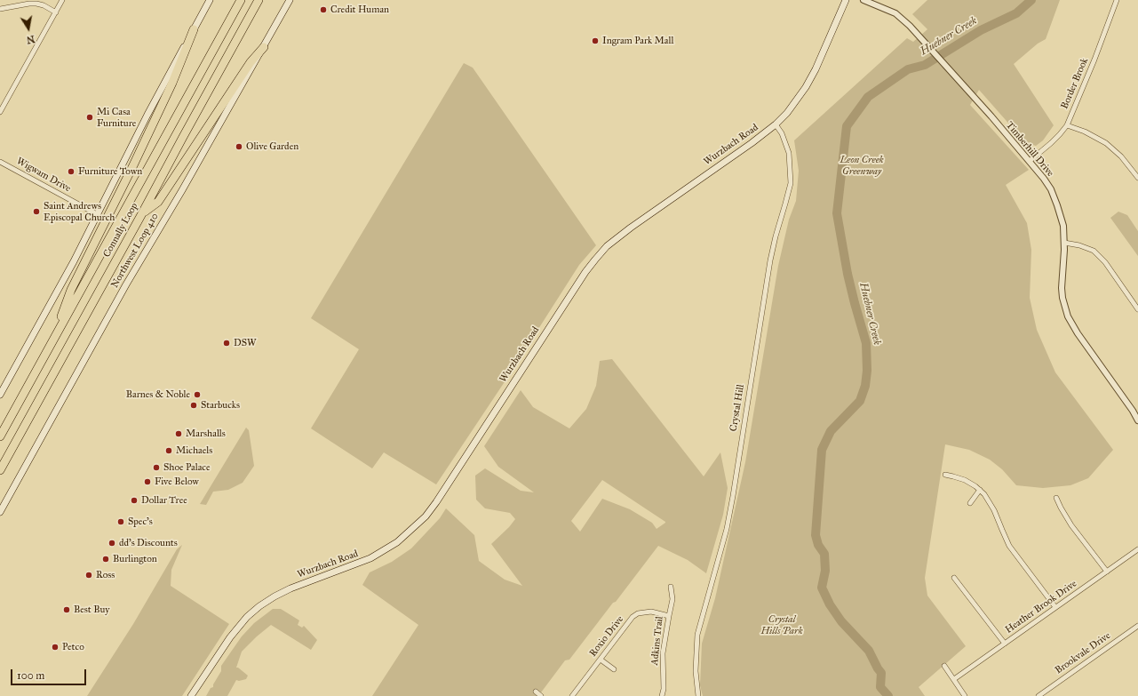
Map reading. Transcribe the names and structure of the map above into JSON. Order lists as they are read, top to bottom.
{
  "streets": {
    "highway": ["Connally Loop"],
    "main road": ["Wurzbach Road", "Northwest Loop 410"],
    "street": [
      "Border Brook",
      "Timberhill Drive",
      "Wigwam Drive",
      "Crystal Hill",
      "Heather Brook Drive",
      "Roxio Drive",
      "Adkins Trail",
      "Brookvale Drive"
    ]
  },
  "crossings": [
    ["Border Brook", "Timberhill Drive"],
    ["Wurzbach Road", "Crystal Hill"],
    ["Roxio Drive", "Adkins Trail"]
  ],
  "water": ["Huebner Creek"],
  "parks": ["Leon Creek Greenway", "Crystal Hills Park"],
  "places": [
    "Credit Human",
    "Ingram Park Mall",
    "Mi Casa Furniture",
    "Olive Garden",
    "Furniture Town",
    "Saint Andrews Episcopal Church",
    "DSW",
    "Barnes & Noble",
    "Starbucks",
    "Marshalls",
    "Michaels",
    "Shoe Palace",
    "Five Below",
    "Dollar Tree",
    "Spec's",
    "dd's Discounts",
    "Burlington",
    "Ross",
    "Best Buy",
    "Petco"
  ],
  "scale_bar": "100 m",
  "north": "bottom"
}
